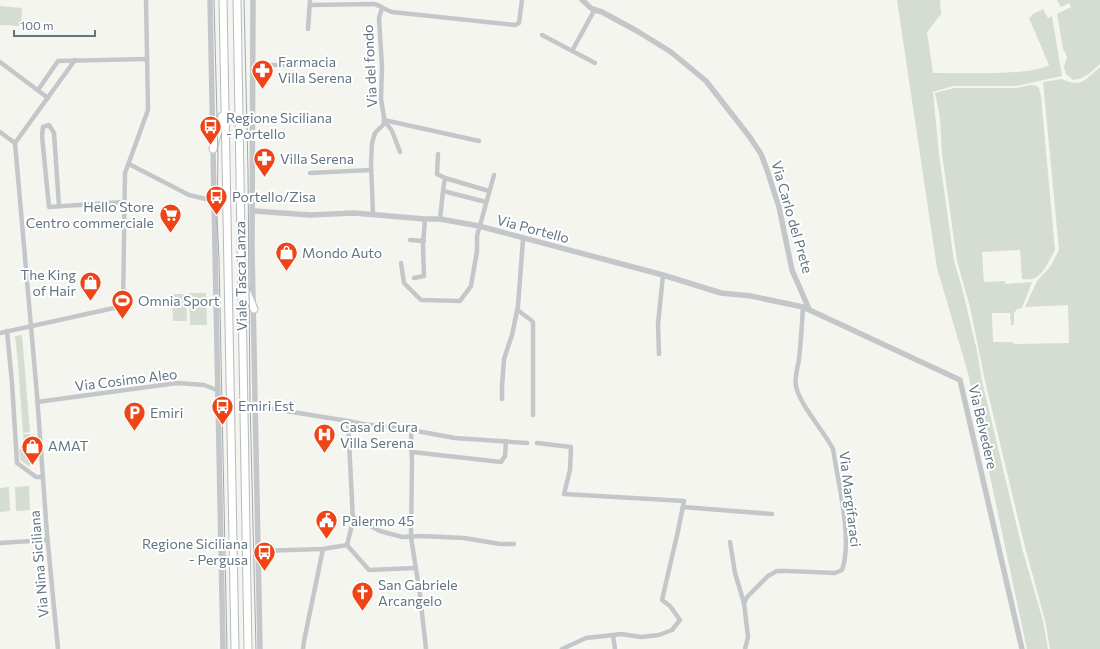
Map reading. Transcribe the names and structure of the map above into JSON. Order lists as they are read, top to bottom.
{
  "streets": {
    "street": [
      "Via del fondo",
      "Via Carlo del Prete",
      "Via Portello",
      "Viale Tasca Lanza",
      "Via Cosimo Aleo",
      "Via Belvedere",
      "Via Margifaraci",
      "Via Nina Siciliana"
    ]
  },
  "crossings": [
    ["Via Carlo del Prete", "Via Belvedere"],
    ["Via Portello", "Viale Tasca Lanza"],
    ["Via Portello", "Via Belvedere"],
    ["Via Portello", "Via Margifaraci"],
    ["Via Cosimo Aleo", "Via Nina Siciliana"],
    ["Via Belvedere", "Via Margifaraci"]
  ],
  "places": {
    "pharmacy": ["Farmacia Villa Serena", "Villa Serena"],
    "bus stop": [
      "Regione Siciliana - Portello",
      "Portello/Zisa",
      "Emiri Est",
      "Regione Siciliana - Pergusa"
    ],
    "supermarket": ["Hello Store Centro commerciale"],
    "shop": ["Mondo Auto", "The King of Hair", "AMAT"],
    "sports": ["Omnia Sport"],
    "parking": ["Emiri"],
    "hospital": ["Casa di Cura Villa Serena"],
    "public building": ["Palermo 45"],
    "church": ["San Gabriele Arcangelo"]
  },
  "scale_bar": "100 m"
}
